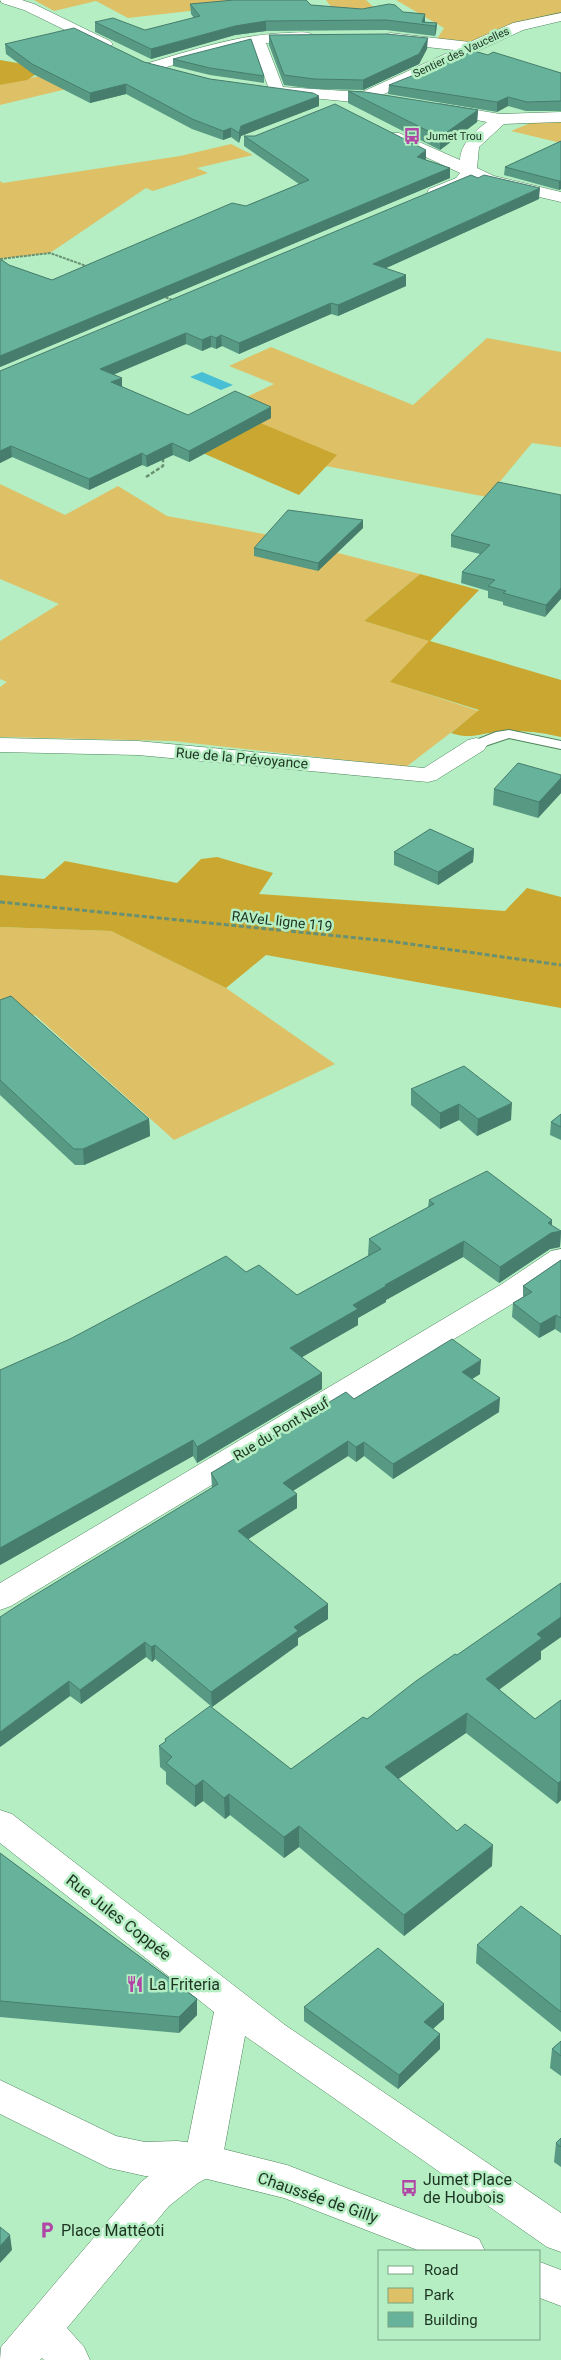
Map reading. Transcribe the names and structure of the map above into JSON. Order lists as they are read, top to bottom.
{
  "streets": {
    "street": [
      "Sentier des Vaucelles",
      "Rue de la Prévoyance",
      "Rue du Pont Neuf",
      "Rue Jules Coppée",
      "Chaussée de Gilly"
    ],
    "path": ["RAVeL ligne 119"]
  },
  "places": {
    "bus stop": ["Jumet Trou", "Jumet Place de Houbois"],
    "restaurant": ["La Friteria"],
    "parking": ["Place Mattéoti"]
  },
  "legend": ["Road", "Park", "Building"]
}
